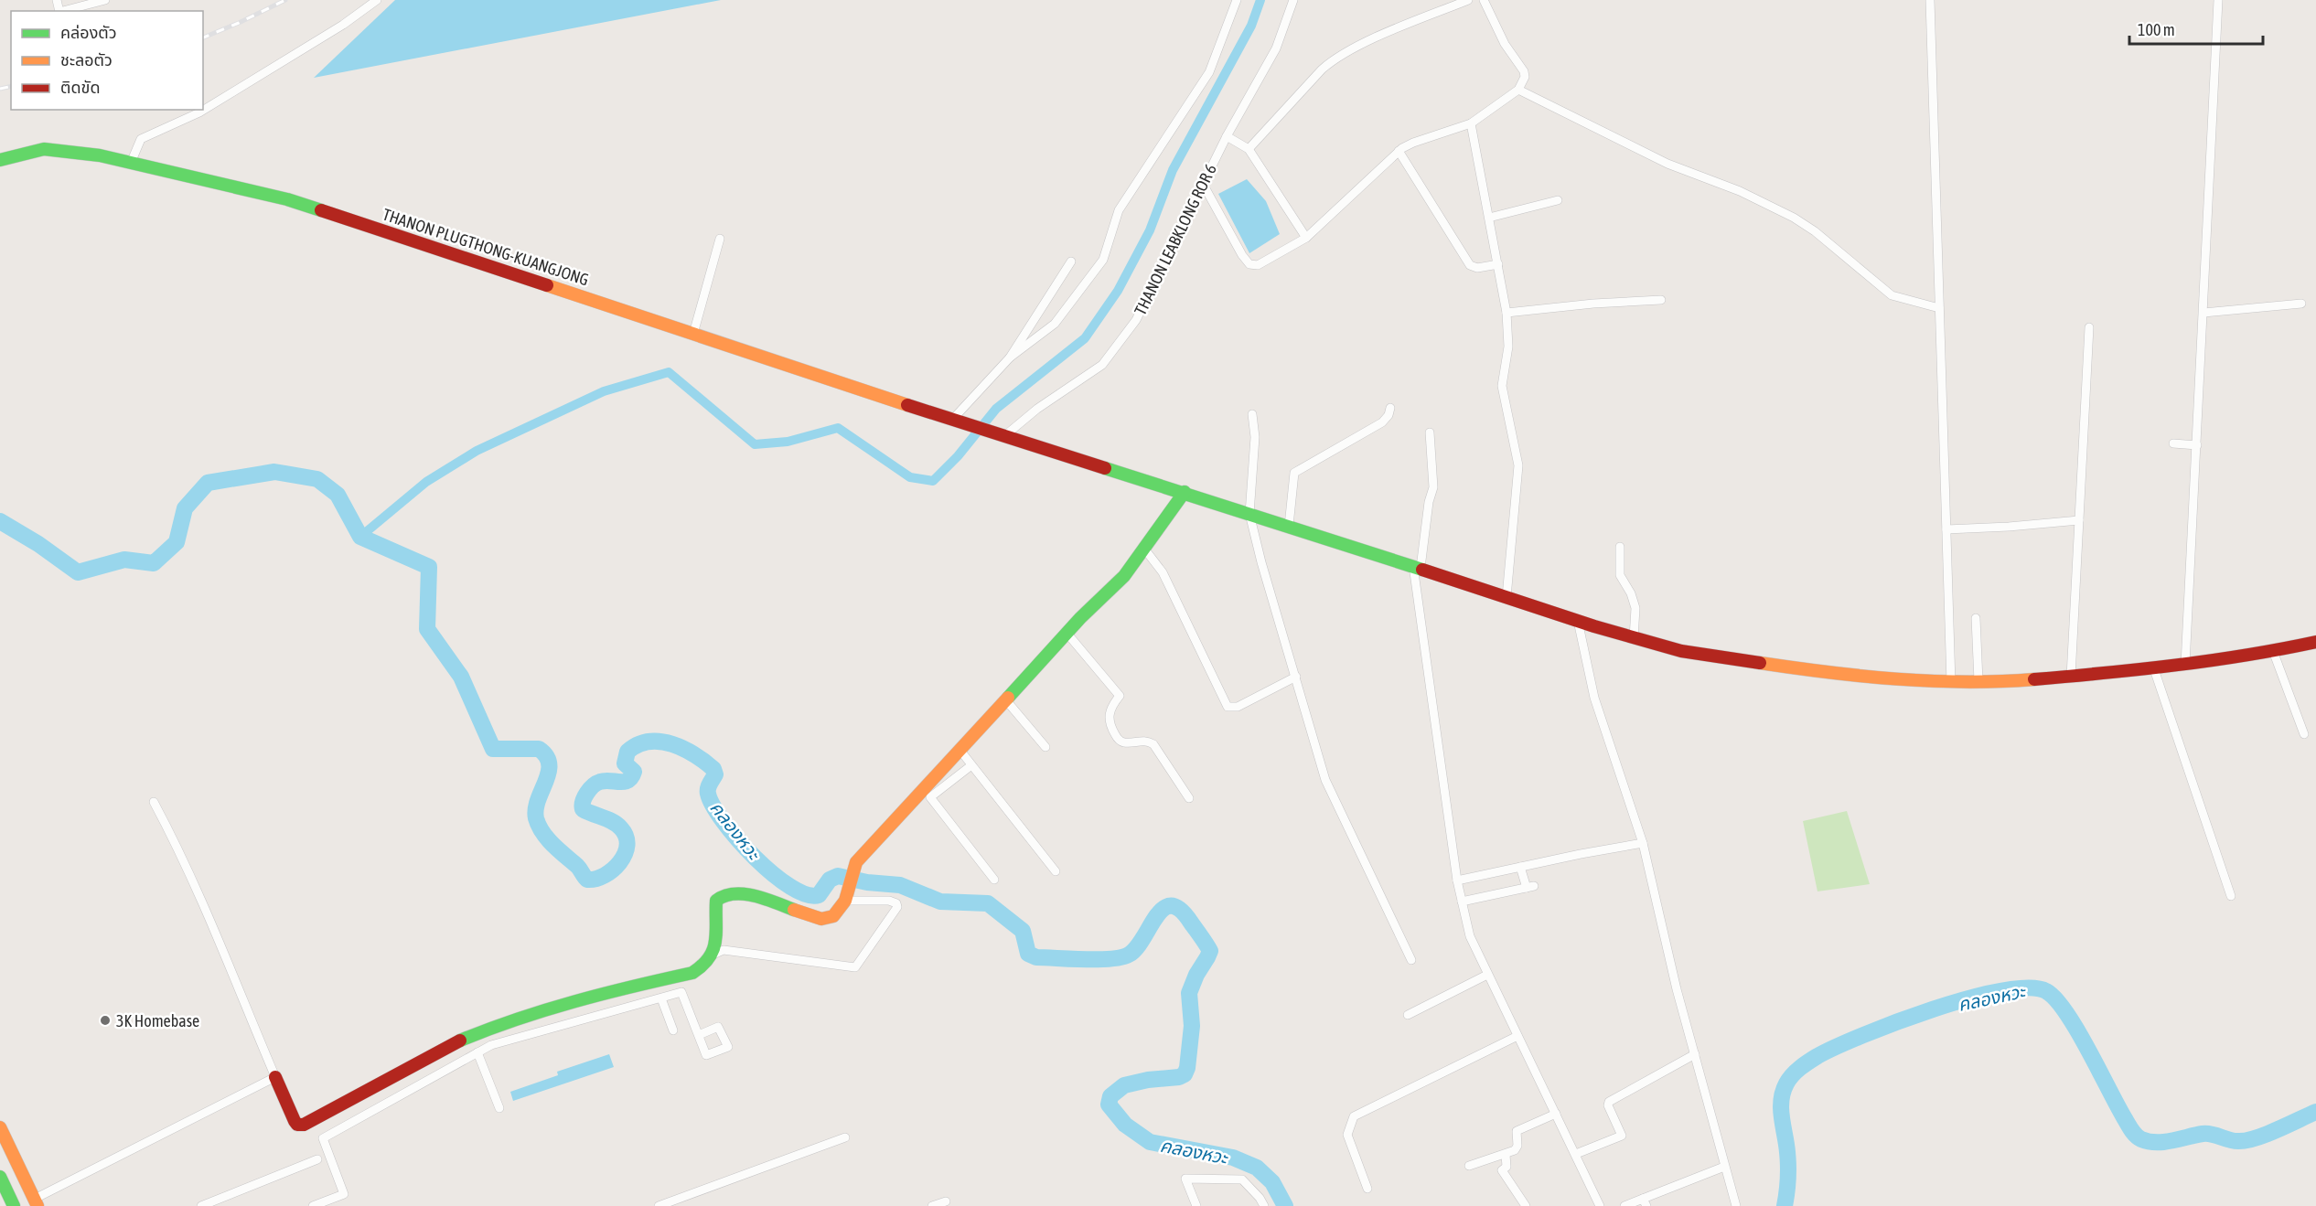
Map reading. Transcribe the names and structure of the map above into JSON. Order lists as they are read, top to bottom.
{
  "streets": {
    "street": ["THANON LEABKLONG ROR 6", "THANON PLUGTHONG-KUANGJONG"]
  },
  "crossings": [
    ["THANON LEABKLONG ROR 6", "THANON PLUGTHONG-KUANGJONG"]
  ],
  "water": ["คลองหวะ"],
  "places": ["3K Homebase"],
  "legend": ["คล่องตัว", "ชะลอตัว", "ติดขัด"],
  "scale_bar": "100 m"
}
